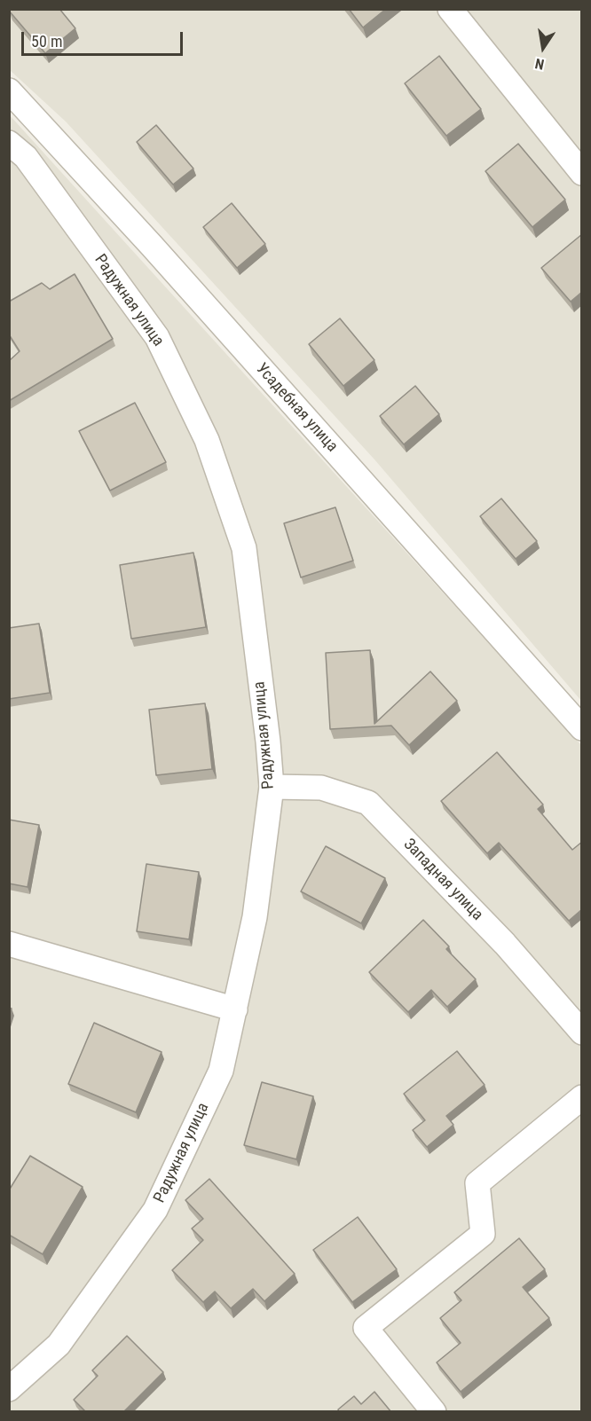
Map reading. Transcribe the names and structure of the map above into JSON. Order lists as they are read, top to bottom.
{
  "streets": {
    "street": ["Радужная улица", "Усадебная улица", "Западная улица"]
  },
  "crossings": [
    ["Радужная улица", "Западная улица"]
  ],
  "scale_bar": "50 m",
  "north": "bottom"
}
